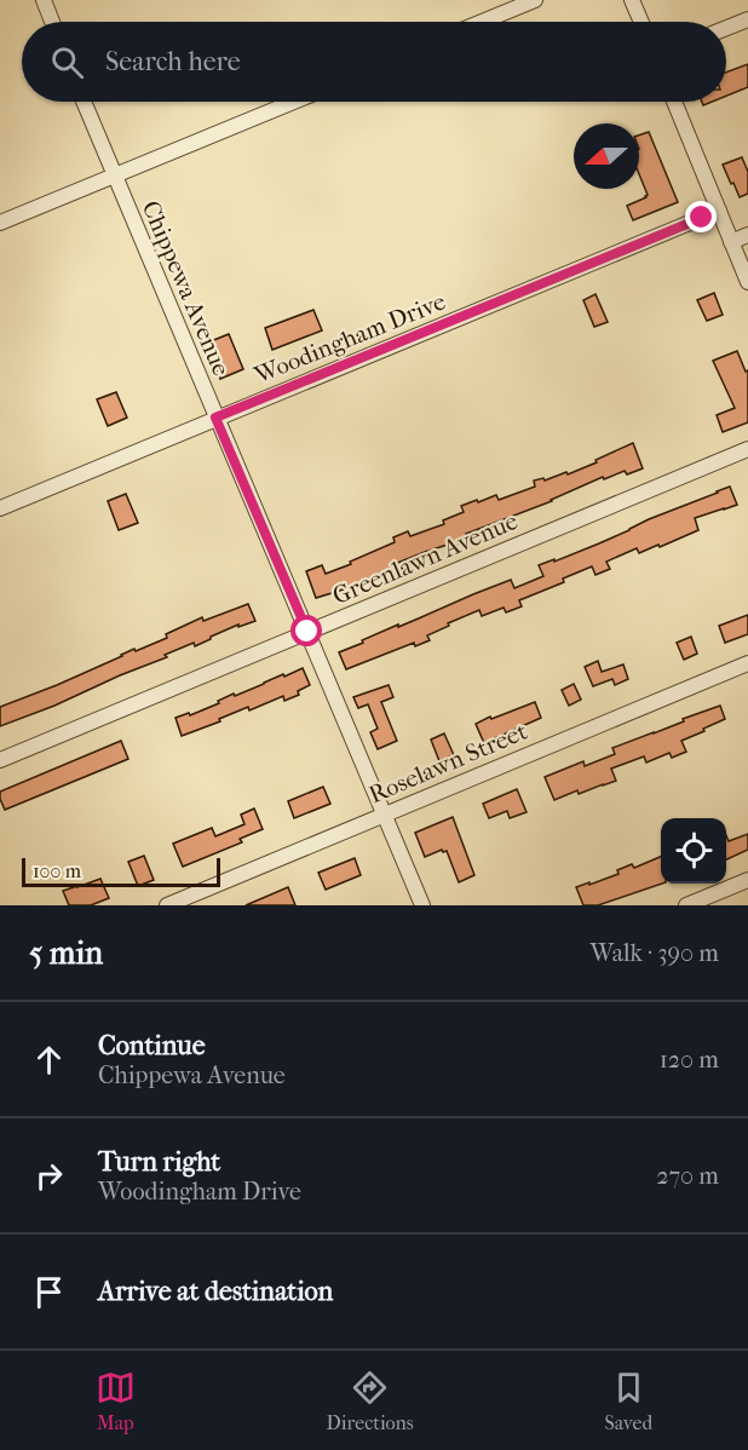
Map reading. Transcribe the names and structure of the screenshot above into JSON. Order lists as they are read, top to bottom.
{
  "streets": {
    "street": [
      "Chippewa Avenue",
      "Woodingham Drive",
      "Greenlawn Avenue",
      "Roselawn Street"
    ]
  },
  "crossings": [
    ["Chippewa Avenue", "Woodingham Drive"],
    ["Chippewa Avenue", "Greenlawn Avenue"],
    ["Chippewa Avenue", "Roselawn Street"]
  ],
  "scale_bar": "100 m",
  "north": "left",
  "page": {
    "search": "Search here",
    "scale": "100 m",
    "heading": ["5 min", "Walk · 390 m"],
    "list": [
      ["Continue", "Chippewa Avenue", "120 m"],
      ["Turn right", "Woodingham Drive", "270 m"],
      "Arrive at destination"
    ],
    "nav": ["Map", "Directions", "Saved"]
  }
}
